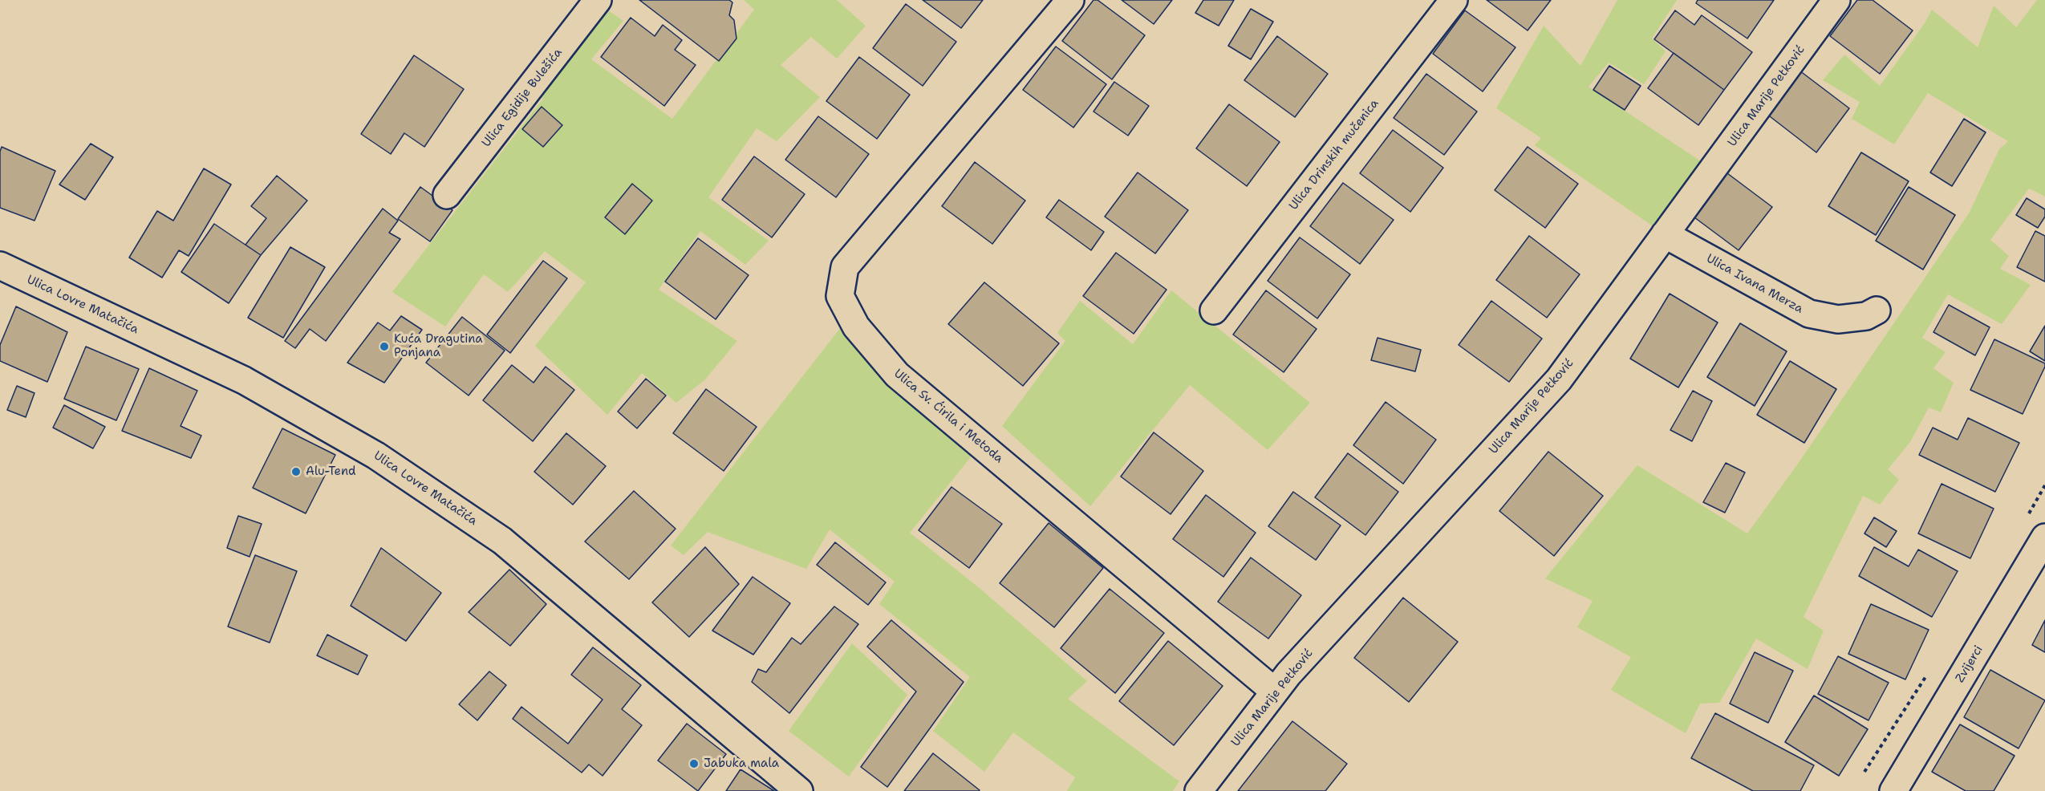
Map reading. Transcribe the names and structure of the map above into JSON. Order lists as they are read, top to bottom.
{
  "streets": {
    "street": [
      "Ulica Marije Petković",
      "Ulica Egidije Bulešića",
      "Ulica Drinskih mučenica",
      "Ulica Ivana Merza",
      "Ulica Lovre Matačića",
      "Ulica Sv. Ćirila i Metoda",
      "Zvijerci"
    ]
  },
  "crossings": [
    ["Ulica Marije Petković", "Ulica Ivana Merza"],
    ["Ulica Marije Petković", "Ulica Sv. Ćirila i Metoda"]
  ],
  "places": ["Kuća Dragutina Ponjana", "Alu-Tend", "Jabuka mala"]
}
